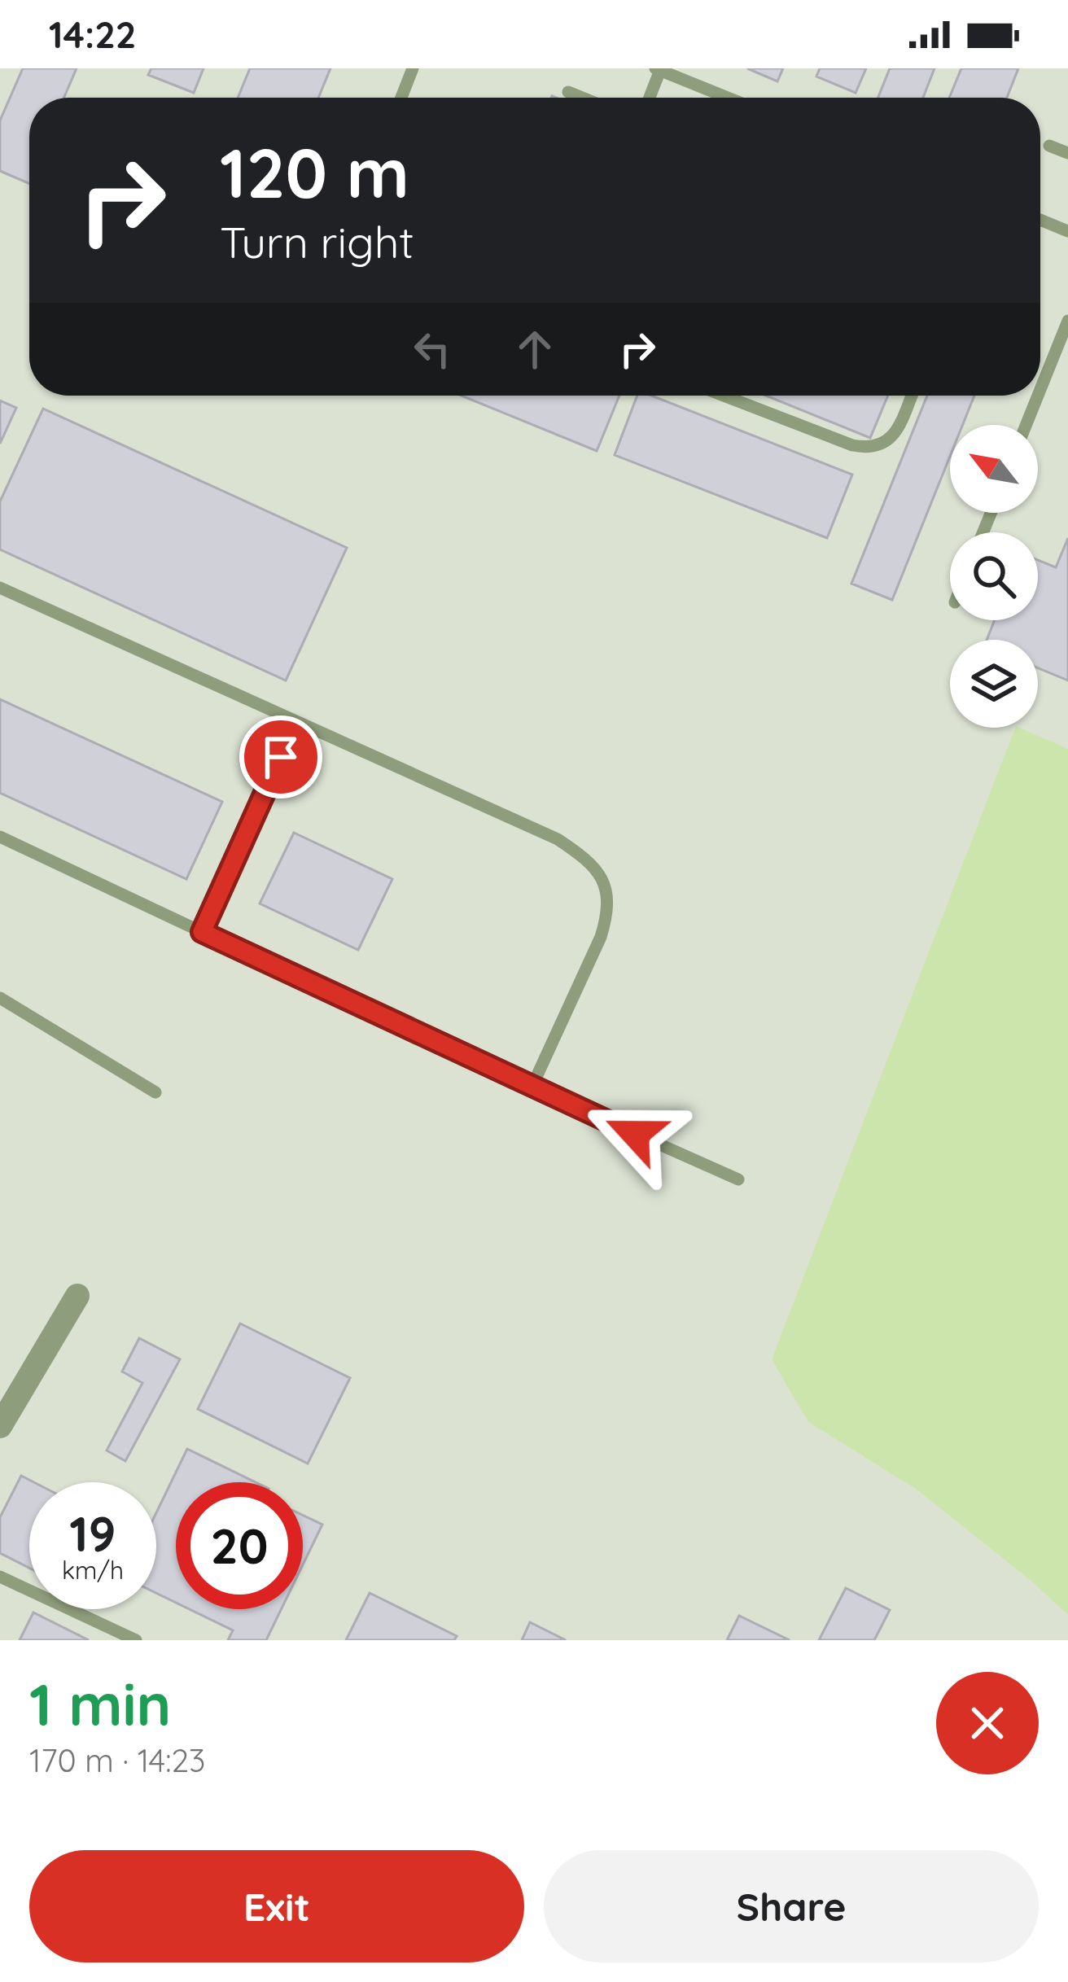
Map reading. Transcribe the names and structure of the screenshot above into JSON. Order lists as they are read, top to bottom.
{
  "north": "top left",
  "page": {
    "status": "14:22",
    "turn": ["120 m", "Turn right"],
    "speed": "19 km/h",
    "limit": "20",
    "heading": ["1 min", "170 m · 14:23"],
    "buttons": ["Exit", "Share"]
  }
}
